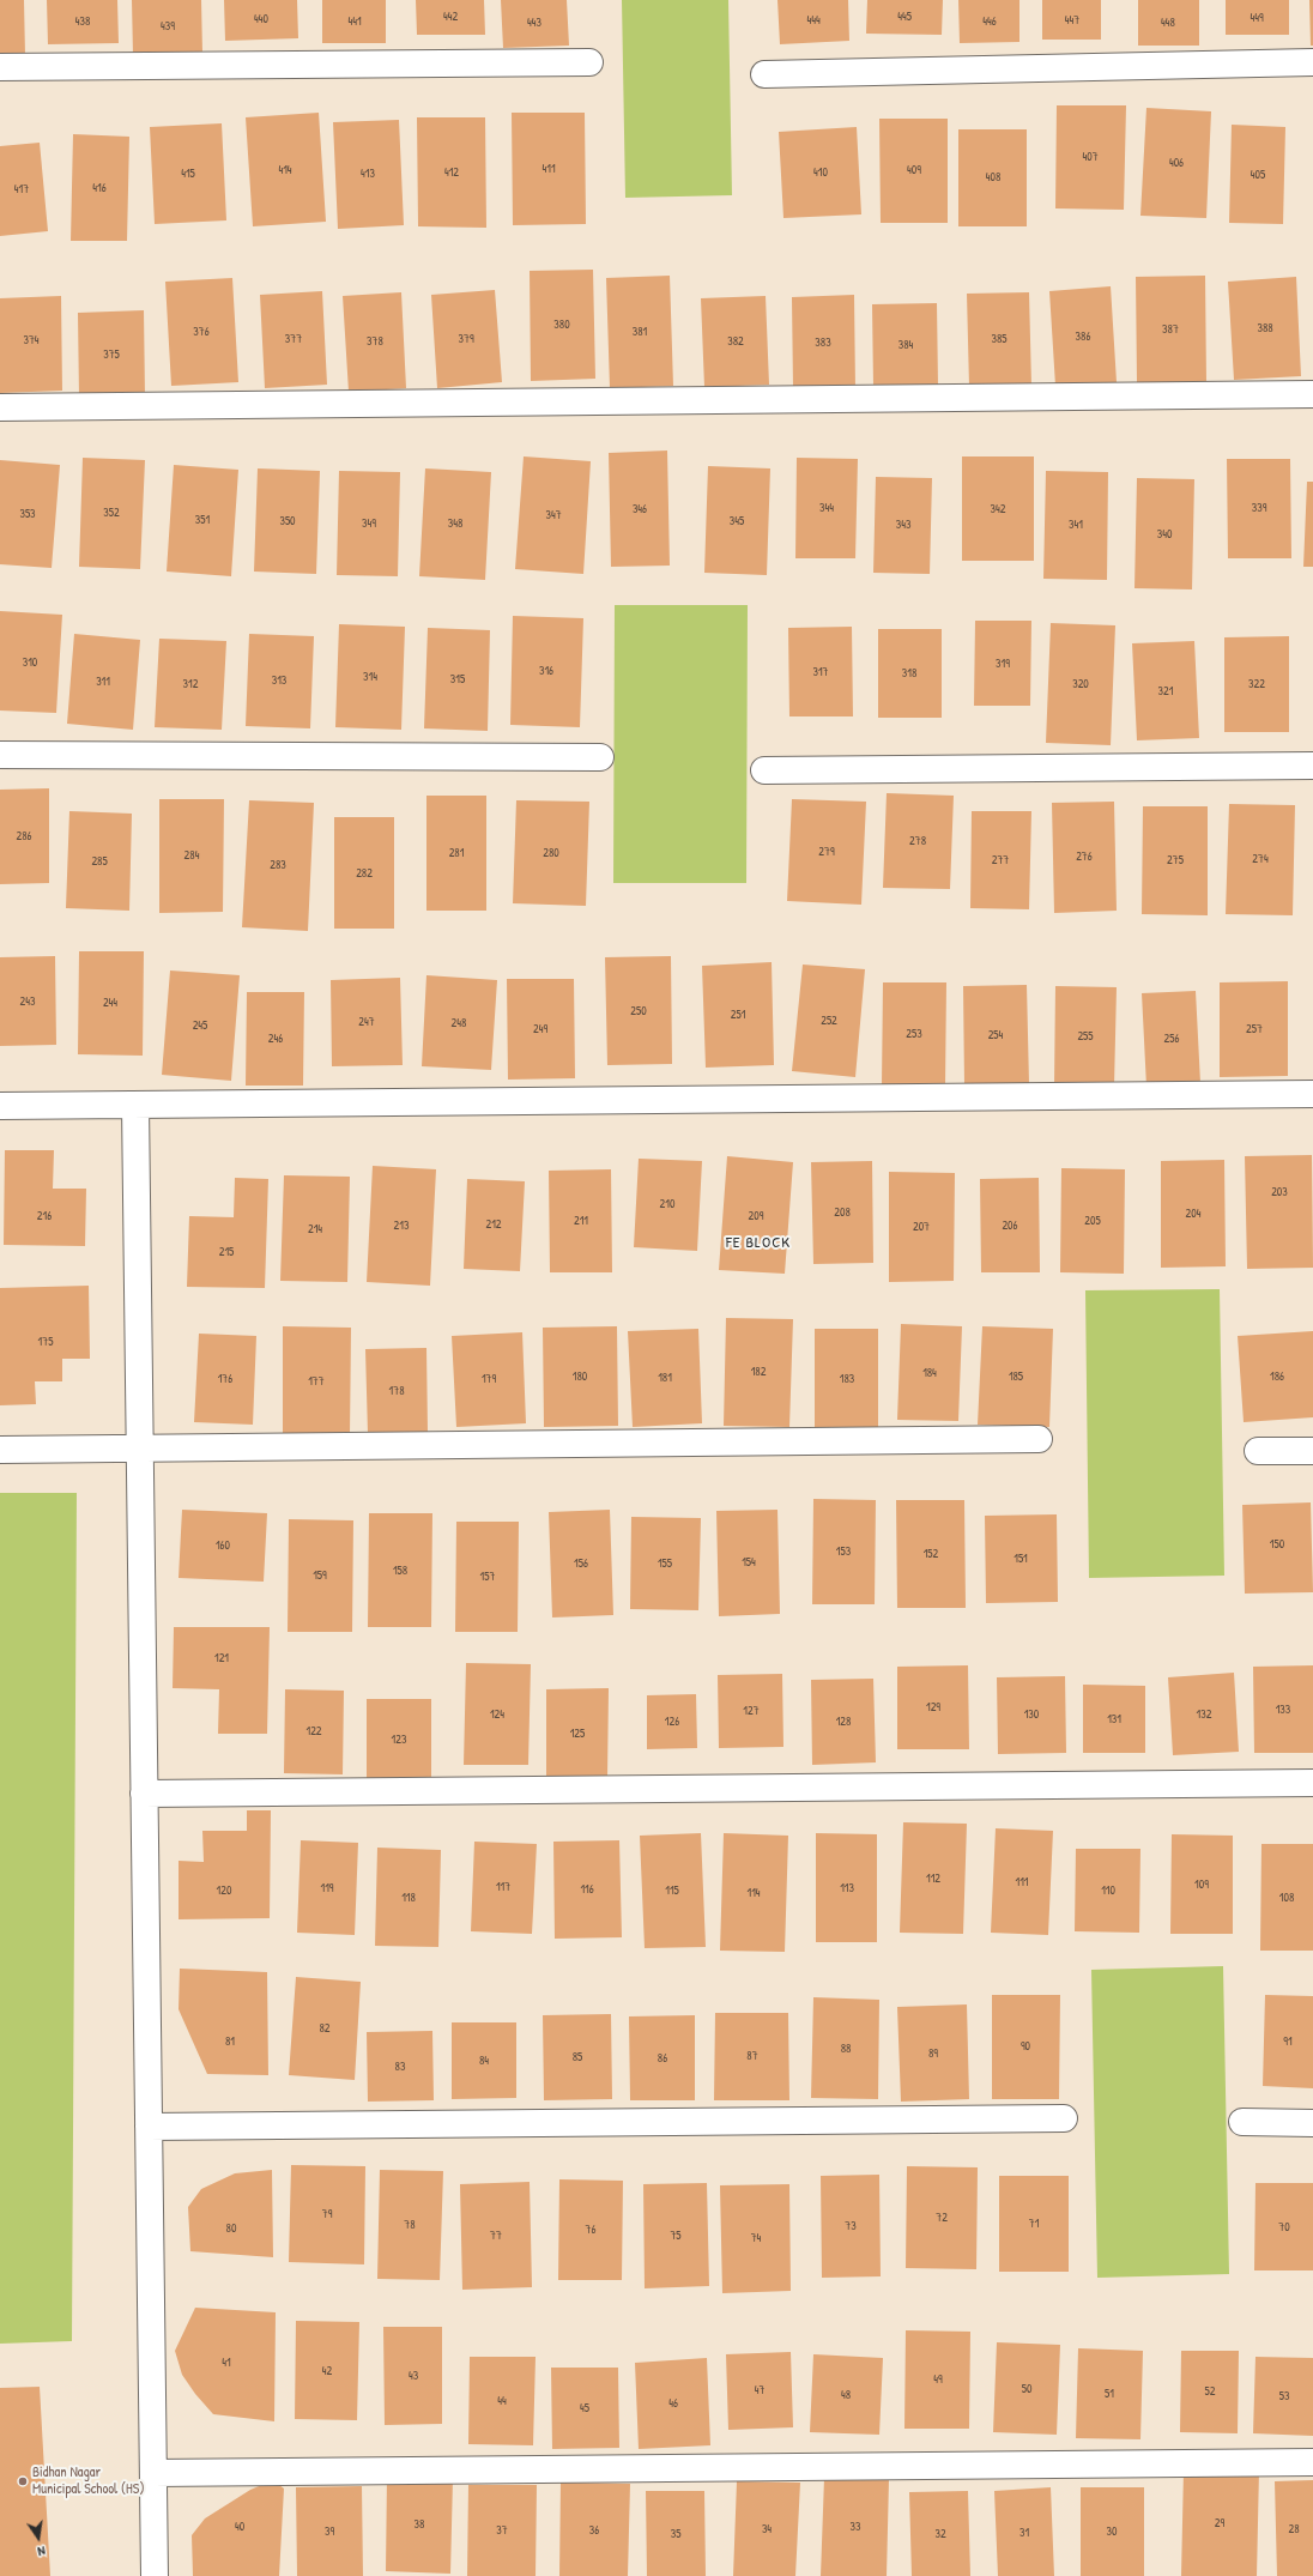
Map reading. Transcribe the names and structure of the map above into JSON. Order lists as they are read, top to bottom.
{
  "districts": ["FE BLOCK"],
  "places": ["Bidhan Nagar Municipal School (HS)"],
  "house_numbers": [
    "442",
    "445",
    "449",
    "440",
    "444",
    "447",
    "438",
    "441",
    "446",
    "443",
    "448",
    "439",
    "407",
    "406",
    "411",
    "414",
    "409",
    "412",
    "410",
    "415",
    "413",
    "405",
    "408",
    "416",
    "417",
    "380",
    "388",
    "387",
    "376",
    "381",
    "386",
    "377",
    "379",
    "385",
    "374",
    "378",
    "382",
    "383",
    "384",
    "375",
    "344",
    "339",
    "346",
    "342",
    "352",
    "353",
    "347",
    "351",
    "350",
    "345",
    "349",
    "348",
    "343",
    "341",
    "340",
    "310",
    "319",
    "316",
    "317",
    "318",
    "314",
    "315",
    "313",
    "311",
    "312",
    "320",
    "322",
    "321",
    "286",
    "278",
    "279",
    "281",
    "280",
    "284",
    "276",
    "274",
    "277",
    "275",
    "285",
    "283",
    "282",
    "243",
    "244",
    "250",
    "251",
    "252",
    "247",
    "248",
    "245",
    "249",
    "257",
    "253",
    "254",
    "255",
    "246",
    "256",
    "203",
    "210",
    "208",
    "204",
    "216",
    "209",
    "211",
    "205",
    "212",
    "213",
    "206",
    "207",
    "214",
    "215",
    "175",
    "182",
    "184",
    "180",
    "185",
    "186",
    "181",
    "176",
    "179",
    "183",
    "177",
    "178",
    "150",
    "160",
    "153",
    "152",
    "151",
    "154",
    "156",
    "155",
    "158",
    "159",
    "157",
    "121",
    "129",
    "133",
    "127",
    "124",
    "130",
    "132",
    "131",
    "126",
    "128",
    "122",
    "125",
    "123",
    "112",
    "111",
    "109",
    "117",
    "119",
    "113",
    "116",
    "120",
    "115",
    "110",
    "114",
    "118",
    "108",
    "82",
    "81",
    "91",
    "90",
    "88",
    "89",
    "87",
    "85",
    "86",
    "84",
    "83",
    "79",
    "72",
    "71",
    "78",
    "73",
    "70",
    "80",
    "76",
    "77",
    "75",
    "74",
    "41",
    "42",
    "43",
    "49",
    "50",
    "47",
    "52",
    "51",
    "48",
    "53",
    "44",
    "46",
    "45",
    "29",
    "38",
    "40",
    "33",
    "34",
    "28",
    "37",
    "36",
    "39",
    "30",
    "31",
    "35",
    "32"
  ],
  "north": "bottom"
}
